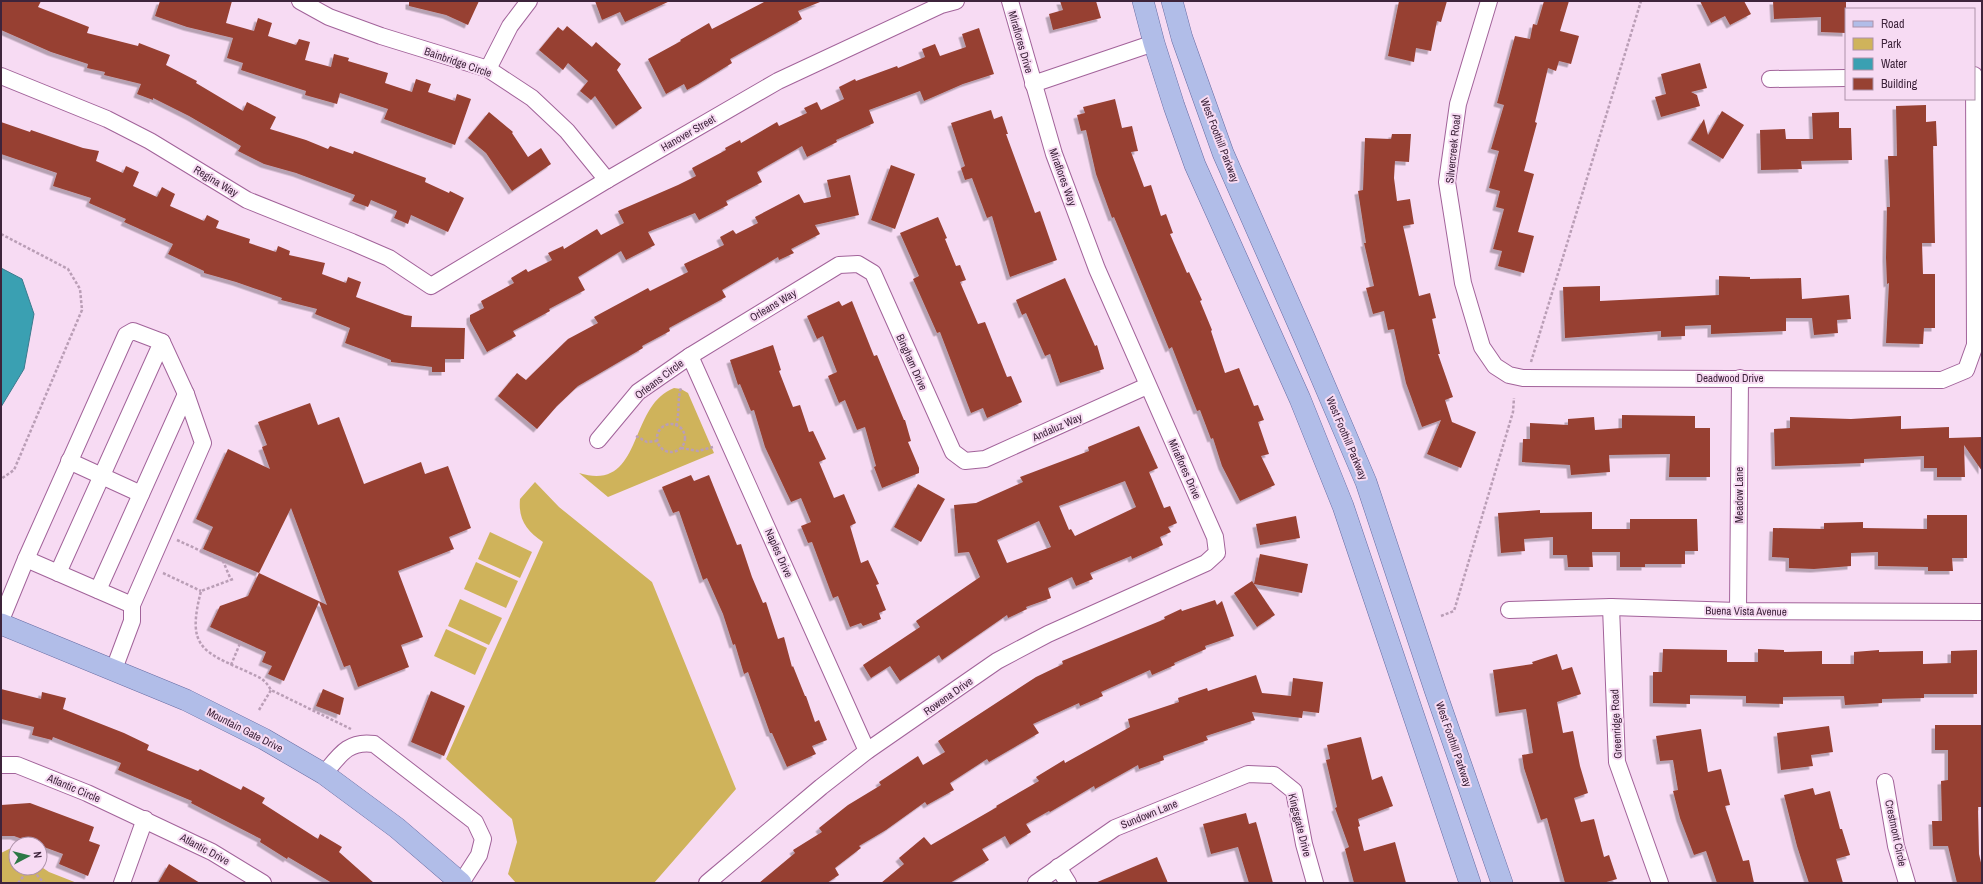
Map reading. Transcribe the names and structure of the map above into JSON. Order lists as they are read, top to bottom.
{
  "streets": {
    "main road": ["West Foothill Parkway", "Mountain Gate Drive"],
    "street": [
      "Miraflores Drive",
      "Bainbridge Circle",
      "Hanover Street",
      "Silvercreek Road",
      "Miraflores Way",
      "Regina Way",
      "Orleans Way",
      "Bingham Drive",
      "Deadwood Drive",
      "Orleans Circle",
      "Andaluz Way",
      "Meadow Lane",
      "Naples Drive",
      "Buena Vista Avenue",
      "Rowena Drive",
      "Greenridge Road",
      "Atlantic Circle",
      "Sundown Lane",
      "Kingsgate Drive",
      "Crestmont Circle",
      "Atlantic Drive"
    ]
  },
  "crossings": [
    ["Miraflores Drive", "Miraflores Way"],
    ["Miraflores Drive", "Andaluz Way"],
    ["Miraflores Drive", "Rowena Drive"],
    ["Bainbridge Circle", "Hanover Street"],
    ["Hanover Street", "Regina Way"],
    ["Silvercreek Road", "Deadwood Drive"],
    ["Miraflores Way", "Andaluz Way"],
    ["Orleans Way", "Bingham Drive"],
    ["Orleans Way", "Orleans Circle"],
    ["Orleans Way", "Naples Drive"],
    ["Bingham Drive", "Andaluz Way"],
    ["Deadwood Drive", "Meadow Lane"],
    ["Orleans Circle", "Naples Drive"],
    ["Meadow Lane", "Buena Vista Avenue"],
    ["Naples Drive", "Rowena Drive"],
    ["Buena Vista Avenue", "Greenridge Road"],
    ["Atlantic Circle", "Atlantic Drive"],
    ["Sundown Lane", "Kingsgate Drive"]
  ],
  "legend": [
    "Road",
    "Park",
    "Water",
    "Building"
  ],
  "north": "right"
}
